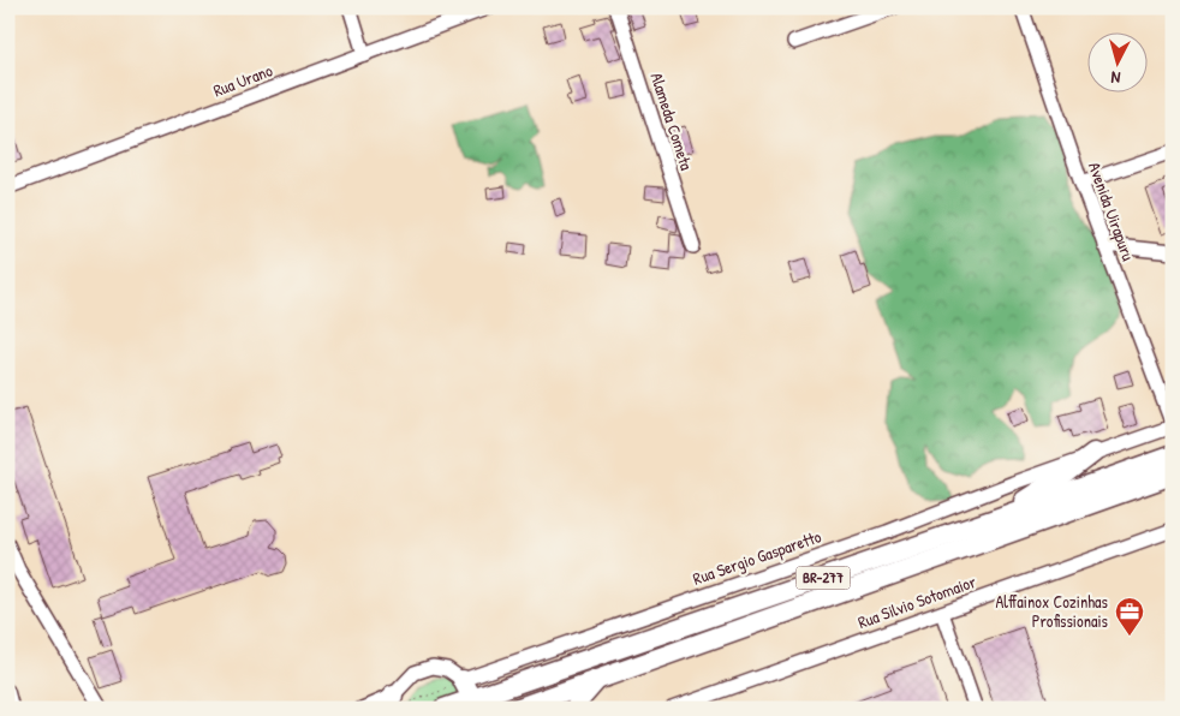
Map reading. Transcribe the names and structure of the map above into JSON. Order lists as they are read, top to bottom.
{
  "streets": {
    "highway": ["BR-277"],
    "street": [
      "Rua Urano",
      "Alameda Cometa",
      "Avenida Uirapuru",
      "Rua Sergio Gasparetto",
      "Rua Silvio Sotomaior"
    ]
  },
  "crossings": [
    ["Avenida Uirapuru", "Rua Sergio Gasparetto"]
  ],
  "places": {
    "office": ["Alffainox Cozinhas Profissionais"]
  },
  "north": "bottom"
}
